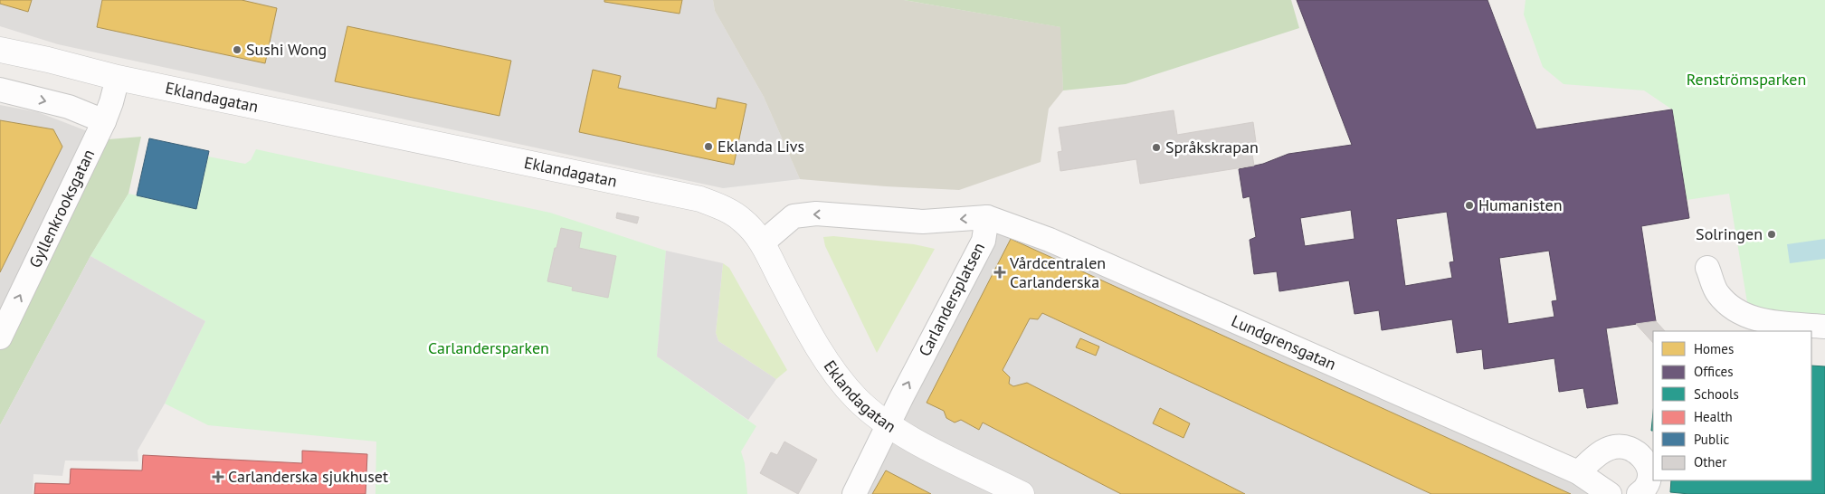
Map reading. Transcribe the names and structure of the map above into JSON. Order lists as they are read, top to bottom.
{
  "streets": {
    "street": [
      "Eklandagatan",
      "Gyllenkrooksgatan",
      "Carlandersplatsen",
      "Lundgrensgatan"
    ]
  },
  "crossings": [
    ["Eklandagatan", "Gyllenkrooksgatan"],
    ["Eklandagatan", "Carlandersplatsen"],
    ["Carlandersplatsen", "Lundgrensgatan"]
  ],
  "one_way": ["Gyllenkrooksgatan"],
  "parks": ["Renströmsparken", "Carlandersparken"],
  "places": {
    "other": [
      "Sushi Wong",
      "Eklanda Livs",
      "Språkskrapan",
      "Humanisten",
      "Solringen"
    ],
    "health": ["Vårdcentralen Carlanderska", "Carlanderska sjukhuset"]
  },
  "legend": [
    "Homes",
    "Offices",
    "Schools",
    "Health",
    "Public",
    "Other"
  ]
}
